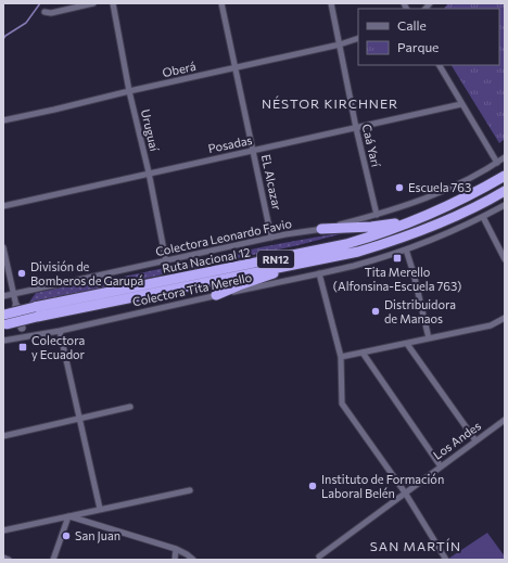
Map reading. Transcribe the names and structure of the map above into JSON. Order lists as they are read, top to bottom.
{
  "streets": {
    "highway": ["RN12", "Ruta Nacional 12"],
    "street": [
      "Oberá",
      "Uruguaí",
      "Posadas",
      "Caá Yarí",
      "EL Alcazar",
      "Colectora Leonardo Favio",
      "Colectora Tita Merello",
      "Los Andes"
    ]
  },
  "crossings": [
    ["Oberá", "Uruguaí"],
    ["Oberá", "Caá Yarí"],
    ["Oberá", "EL Alcazar"],
    ["Uruguaí", "Posadas"],
    ["Uruguaí", "Colectora Leonardo Favio"],
    ["Posadas", "Caá Yarí"],
    ["Posadas", "EL Alcazar"],
    ["Caá Yarí", "Colectora Leonardo Favio"],
    ["EL Alcazar", "Colectora Leonardo Favio"]
  ],
  "districts": ["NÉSTOR KIRCHNER", "SAN MARTÍN"],
  "places": {
    "other": [
      "Escuela 763",
      "División de Bomberos de Garupá",
      "Distribuidora de Manaos",
      "Instituto de Formación Laboral Belén",
      "San Juan"
    ],
    "transit": ["Tita Merello (Alfonsina-Escuela 763)", "Colectora y Ecuador"]
  },
  "legend": ["Calle", "Parque"]
}
